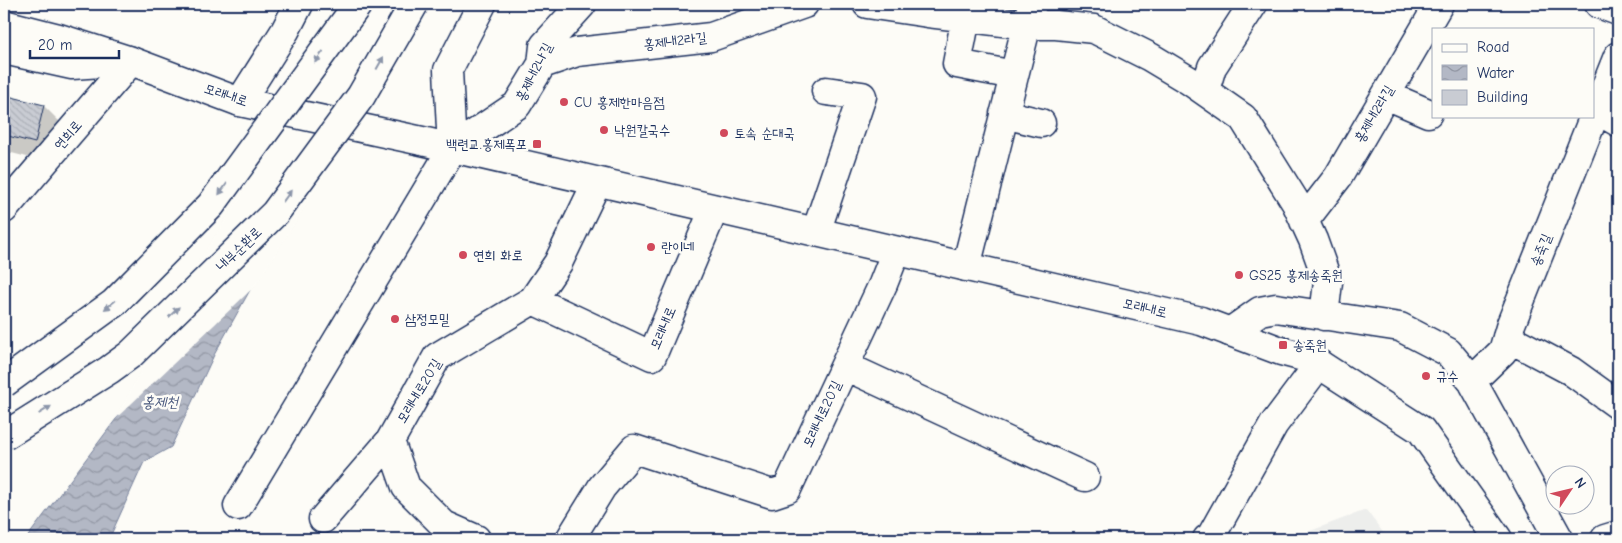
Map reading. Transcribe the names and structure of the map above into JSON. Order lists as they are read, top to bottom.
{
  "streets": {
    "main road": [
      "홍제내2라길",
      "홍제내2나길",
      "모래내로",
      "연희로",
      "내부순환로",
      "송죽길",
      "모래내로20길"
    ]
  },
  "crossings": [
    ["홍제내2라길", "홍제내2나길"],
    ["홍제내2나길", "모래내로"],
    ["모래내로", "연희로"],
    ["모래내로", "모래내로20길"]
  ],
  "water": ["홍제천"],
  "places": {
    "other": [
      "CU 홍제한마음점",
      "낙원칼국수",
      "토속 순대국",
      "란이네",
      "연희 화로",
      "GS25 홍제송죽원",
      "삼정모밀",
      "규수"
    ],
    "transit": ["백련교.홍제폭포", "송죽원"]
  },
  "legend": ["Road", "Water", "Building"],
  "scale_bar": "20 m",
  "north": "top right"
}
